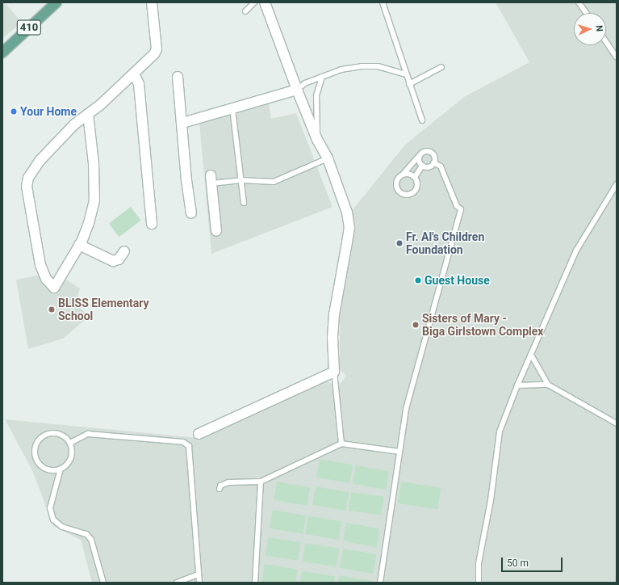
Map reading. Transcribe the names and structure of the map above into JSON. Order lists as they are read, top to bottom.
{
  "streets": {
    "main road": ["410"]
  },
  "places": [
    "Your Home",
    "Fr. Al's Children Foundation",
    "Guest House",
    "BLISS Elementary School",
    "Sisters of Mary - Biga Girlstown Complex"
  ],
  "scale_bar": "50 m",
  "north": "right"
}
